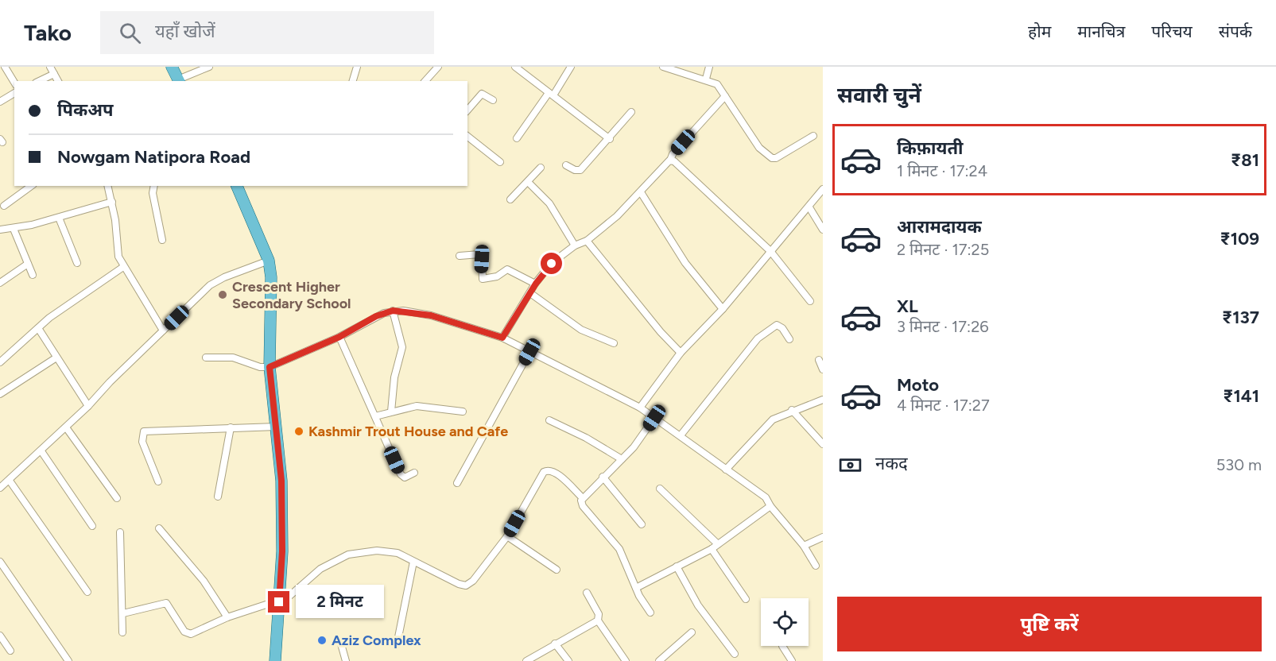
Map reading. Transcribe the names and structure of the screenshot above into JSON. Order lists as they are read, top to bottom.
{
  "places": ["Crescent Higher Secondary School", "Kashmir Trout House and Cafe", "Aziz Complex"],
  "page": {
    "header": "Tako",
    "search": "यहाँ खोजें",
    "nav": [
      "होम",
      "मानचित्र",
      "परिचय",
      "संपर्क"
    ],
    "heading": "सवारी चुनें",
    "banner": ["पिकअप", "Nowgam Natipora Road"],
    "list": [
      {
        "name": "किफ़ायती",
        "note": "1 मिनट · 17:24",
        "value": "₹81"
      },
      {
        "name": "आरामदायक",
        "note": "2 मिनट · 17:25",
        "value": "₹109"
      },
      {
        "name": "XL",
        "note": "3 मिनट · 17:26",
        "value": "₹137"
      },
      {
        "name": "Moto",
        "note": "4 मिनट · 17:27",
        "value": "₹141"
      }
    ],
    "pay": ["नकद", "530 m"],
    "bubble": "2 मिनट",
    "buttons": "पुष्टि करें"
  }
}
